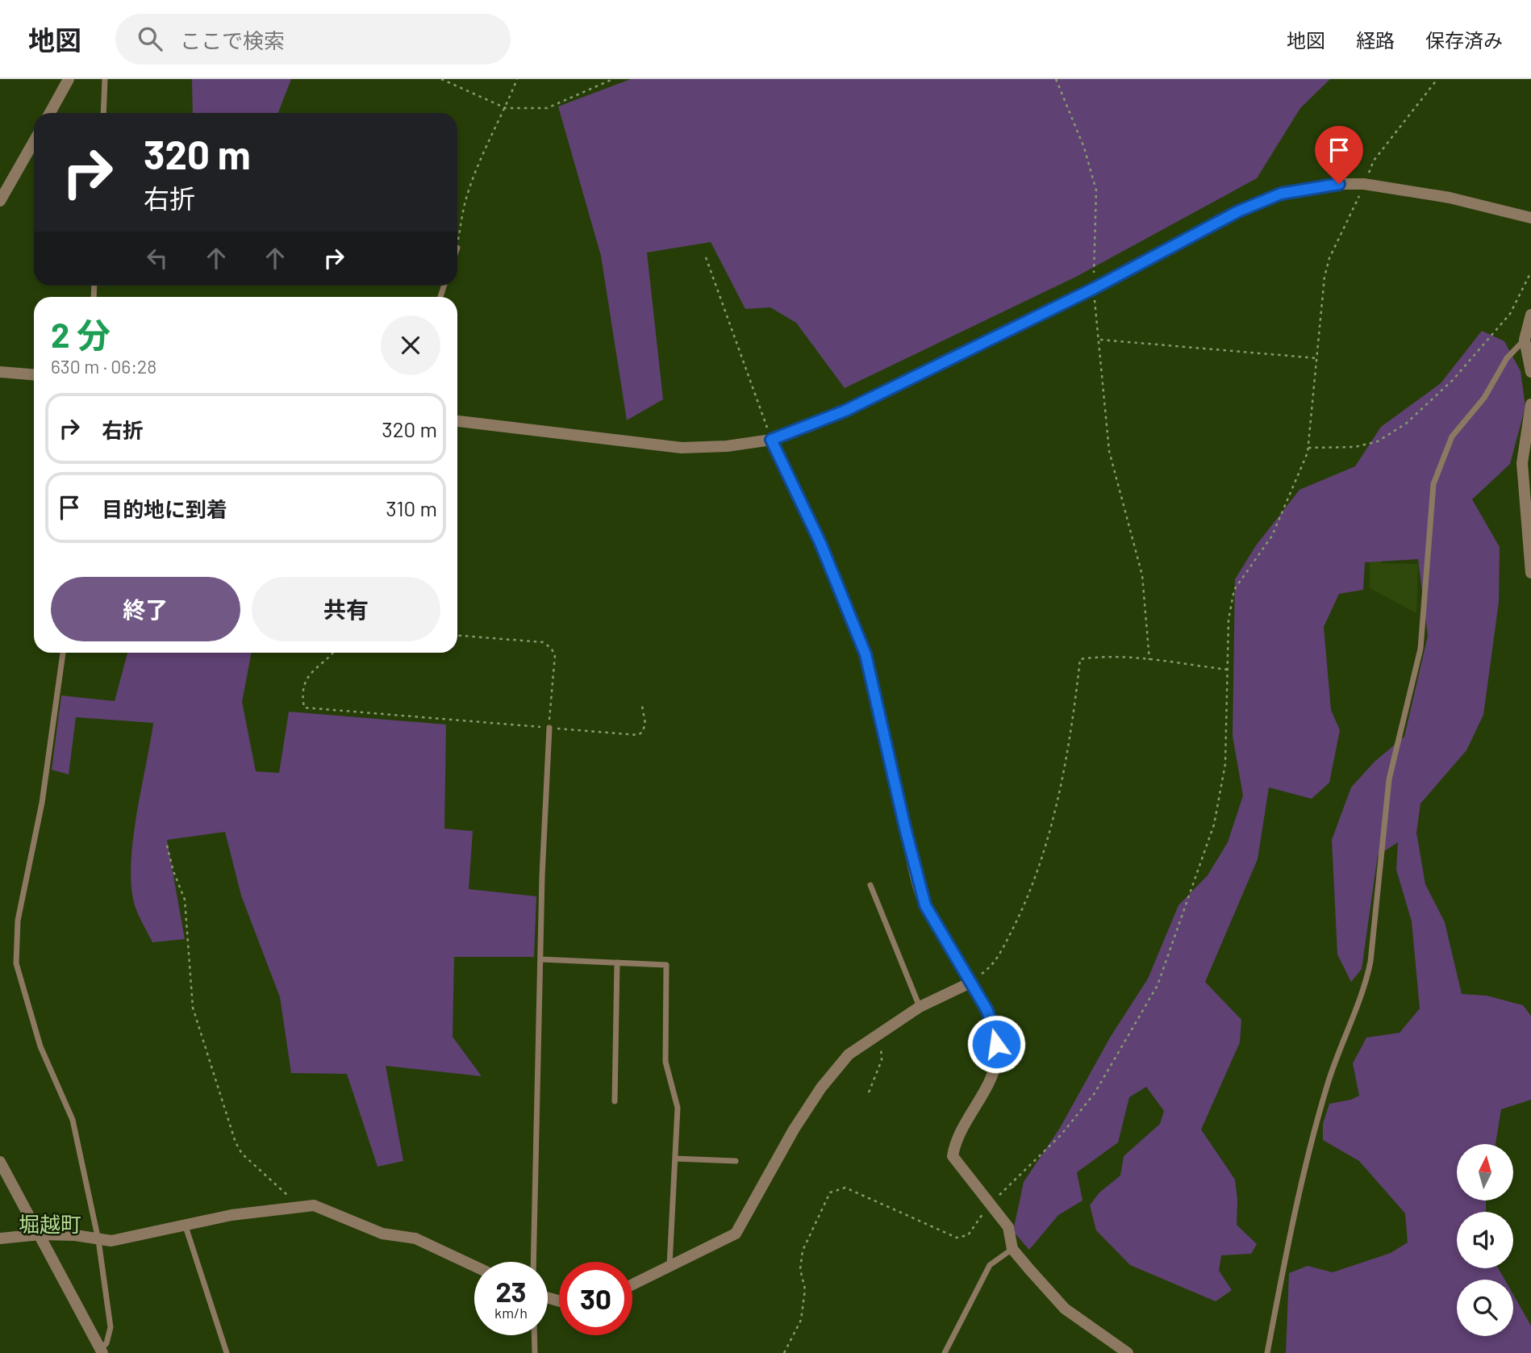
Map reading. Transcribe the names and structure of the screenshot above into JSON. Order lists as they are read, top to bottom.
{
  "districts": ["堀越町"],
  "north": "top",
  "page": {
    "header": "地図",
    "search": "ここで検索",
    "nav": ["地図", "経路", "保存済み"],
    "turn": ["320 m", "右折"],
    "heading": ["2 分", "630 m · 06:28"],
    "list": [
      {
        "name": "右折",
        "value": "320 m"
      },
      {
        "name": "目的地に到着",
        "value": "310 m"
      }
    ],
    "buttons": ["終了", "共有"],
    "speed": "23 km/h",
    "limit": "30"
  }
}
